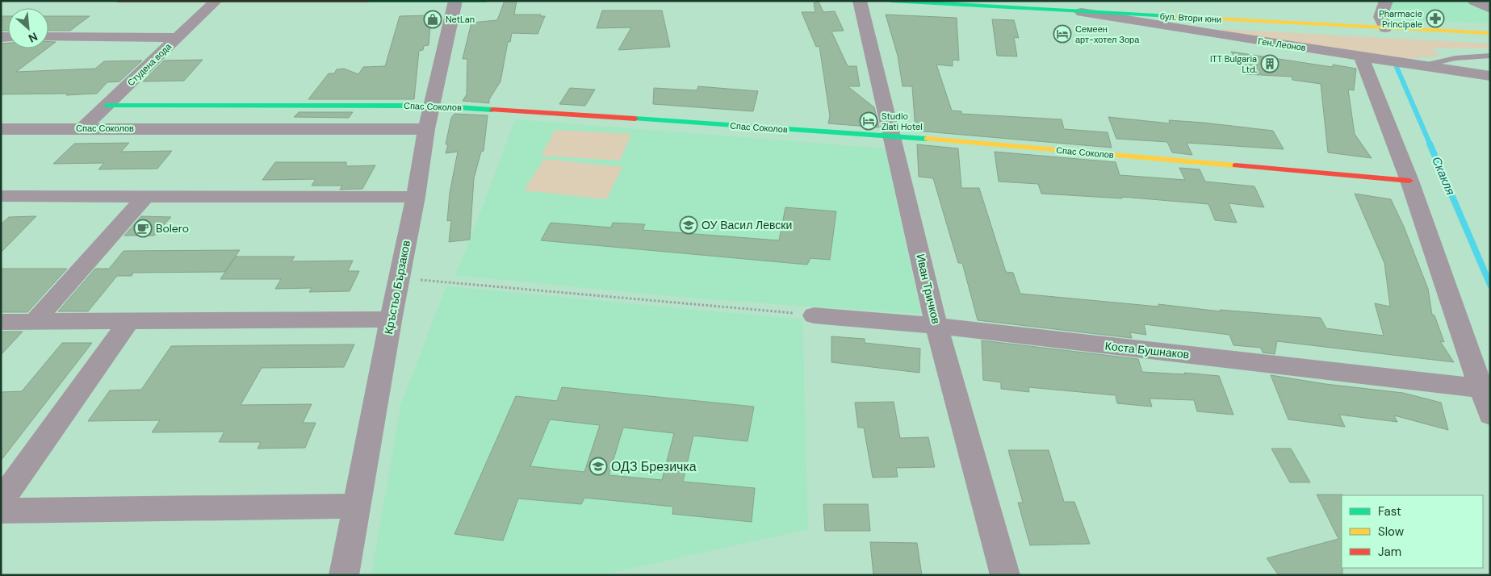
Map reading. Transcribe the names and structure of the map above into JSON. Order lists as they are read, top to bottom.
{
  "streets": {
    "street": [
      "бул. Втори юни",
      "Ген. Леонов",
      "Студена вода",
      "Спас Соколов",
      "Кръстьо Бързаков",
      "Иван Тричков",
      "Коста Бушнаков"
    ]
  },
  "crossings": [
    ["бул. Втори юни", "Ген. Леонов"],
    ["Студена вода", "Спас Соколов"],
    ["Спас Соколов", "Кръстьо Бързаков"],
    ["Спас Соколов", "Иван Тричков"],
    ["Иван Тричков", "Коста Бушнаков"]
  ],
  "water": ["Скакля"],
  "places": {
    "pharmacy": ["Pharmacie Principale"],
    "shop": ["NetLan"],
    "hotel": ["Семеен арт-хотел Зора", "Studio Zlati Hotel"],
    "building": ["ITT Bulgaria Ltd."],
    "school or university": ["ОУ Васил Левски", "ОДЗ Брезичка"],
    "cafe": ["Bolero"]
  },
  "legend": ["Fast", "Slow", "Jam"],
  "north": "bottom right"
}
